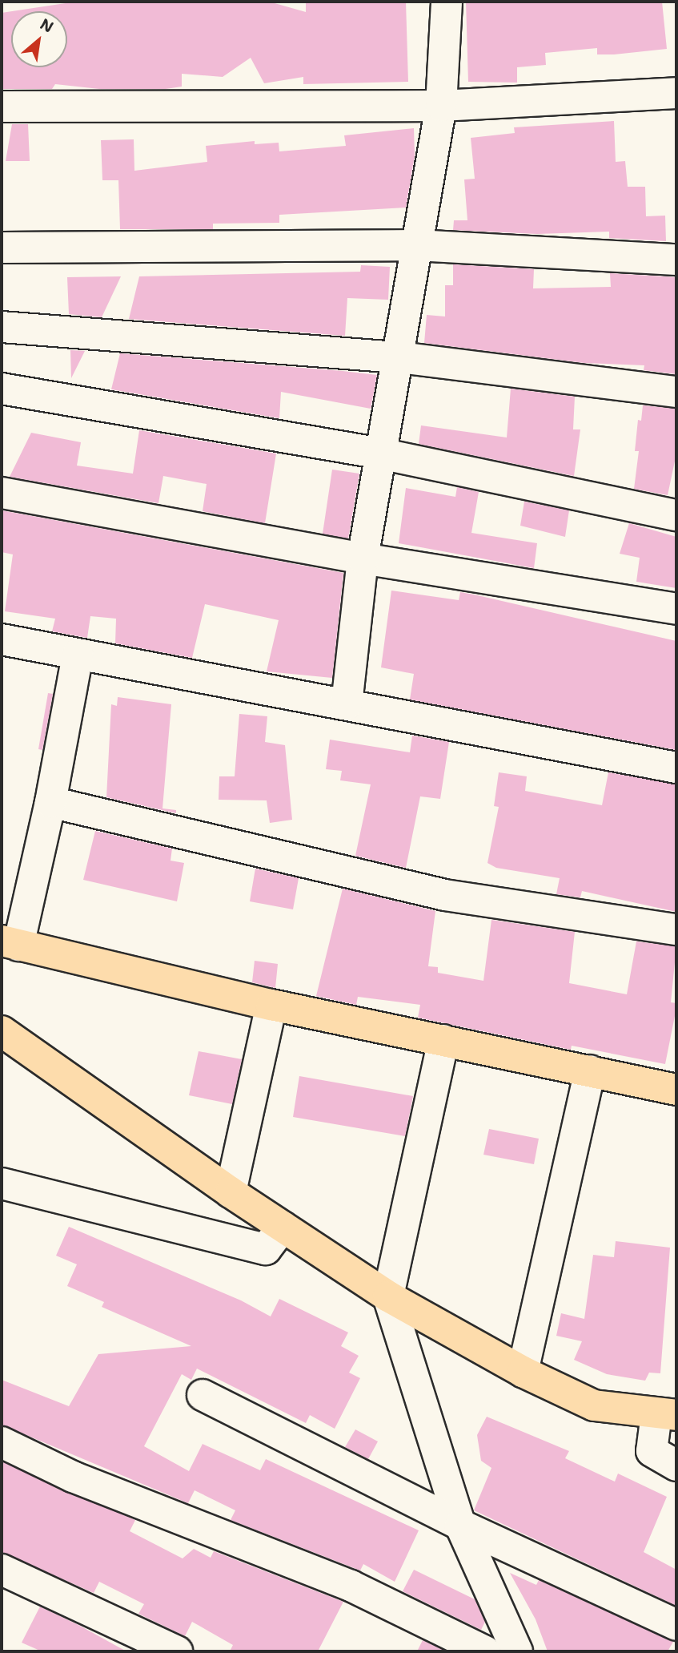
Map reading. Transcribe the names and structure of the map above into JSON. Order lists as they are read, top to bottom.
{
  "north": "top right"
}
